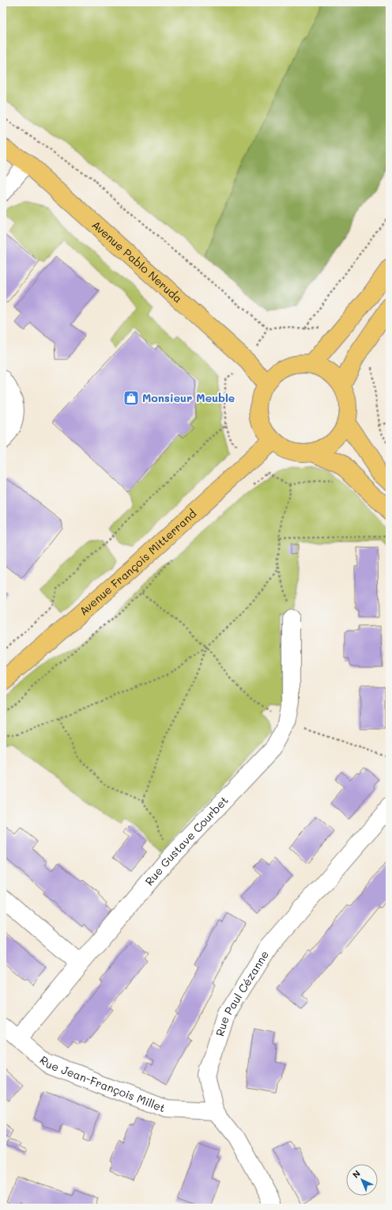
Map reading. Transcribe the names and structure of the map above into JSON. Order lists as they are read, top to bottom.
{
  "streets": {
    "main road": ["Avenue Pablo Neruda", "Avenue François Mitterrand"],
    "street": ["Rue Gustave Courbet", "Rue Paul Cézanne", "Rue Jean-François Millet"]
  },
  "crossings": [
    ["Avenue Pablo Neruda", "Avenue François Mitterrand"],
    ["Rue Gustave Courbet", "Rue Jean-François Millet"],
    ["Rue Paul Cézanne", "Rue Jean-François Millet"]
  ],
  "places": {
    "shop": ["Monsieur Meuble"]
  },
  "north": "top left"
}
